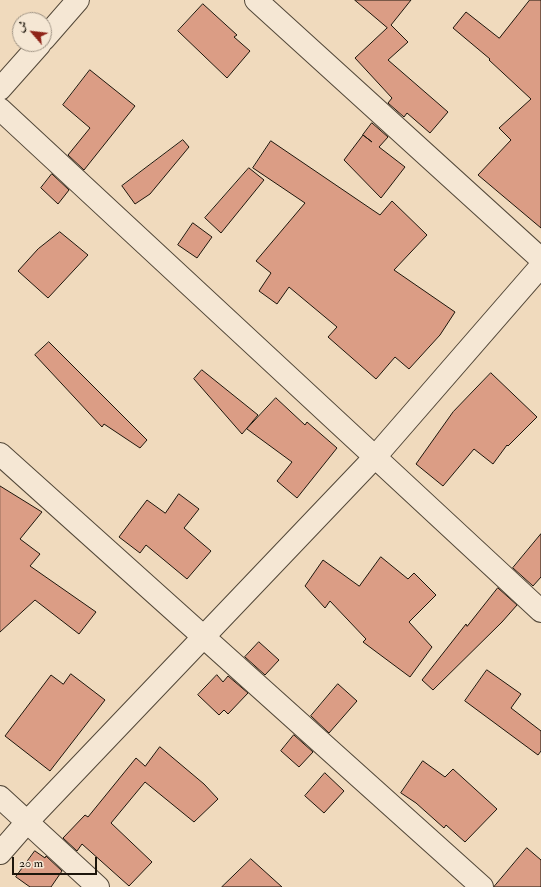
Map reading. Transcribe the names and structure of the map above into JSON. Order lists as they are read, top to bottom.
{
  "scale_bar": "20 m",
  "north": "top left"
}
